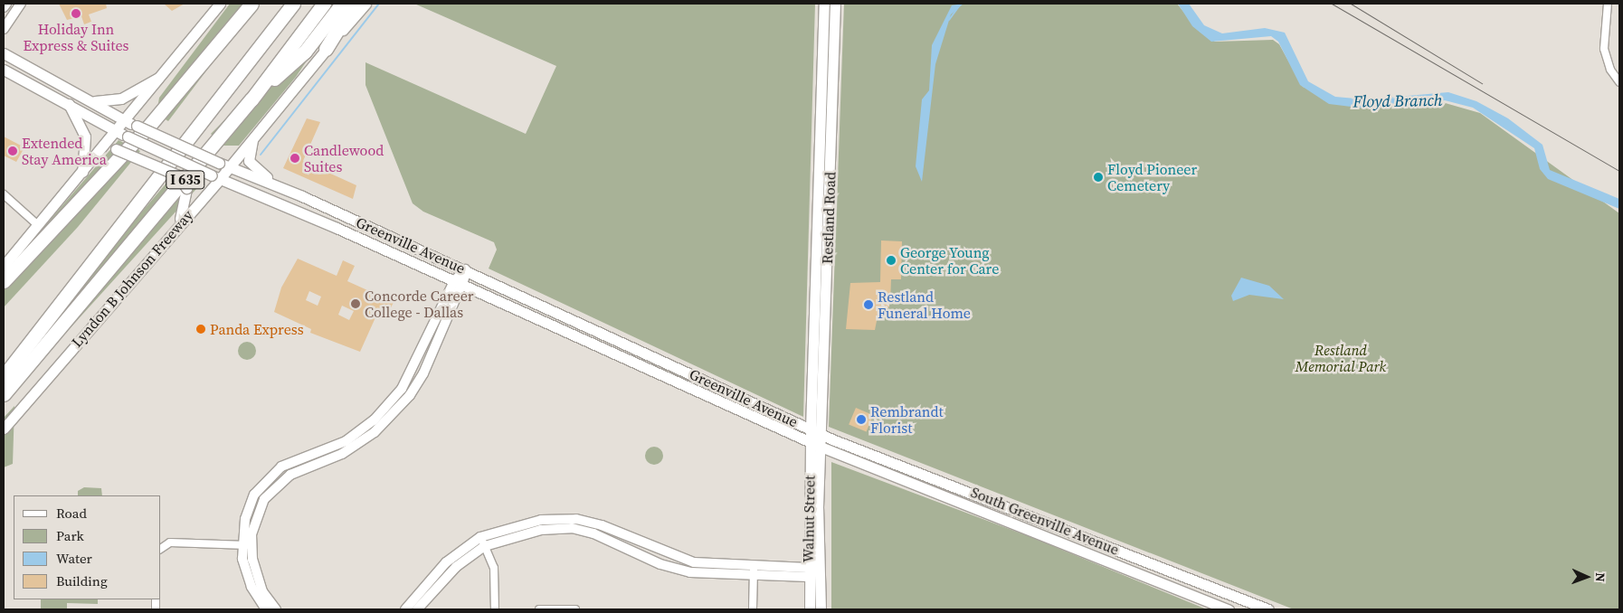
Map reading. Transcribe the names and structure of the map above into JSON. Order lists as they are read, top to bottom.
{
  "streets": {
    "highway": ["I 635", "Lyndon B Johnson Freeway"],
    "main road": [
      "Restland Road",
      "Greenville Avenue",
      "Walnut Street",
      "South Greenville Avenue"
    ]
  },
  "crossings": [
    ["I 635", "Lyndon B Johnson Freeway"],
    ["Restland Road", "Greenville Avenue"],
    ["Restland Road", "Walnut Street"],
    ["Restland Road", "South Greenville Avenue"],
    ["Greenville Avenue", "Lyndon B Johnson Freeway"],
    ["Greenville Avenue", "Walnut Street"],
    ["Greenville Avenue", "South Greenville Avenue"],
    ["Walnut Street", "South Greenville Avenue"]
  ],
  "water": ["Floyd Branch"],
  "parks": ["Restland Memorial Park"],
  "places": [
    "Holiday Inn Express & Suites",
    "Extended Stay America",
    "Candlewood Suites",
    "Floyd Pioneer Cemetery",
    "George Young Center for Care",
    "Concorde Career College - Dallas",
    "Restland Funeral Home",
    "Panda Express",
    "Rembrandt Florist"
  ],
  "legend": [
    "Road",
    "Park",
    "Water",
    "Building"
  ],
  "north": "right"
}
